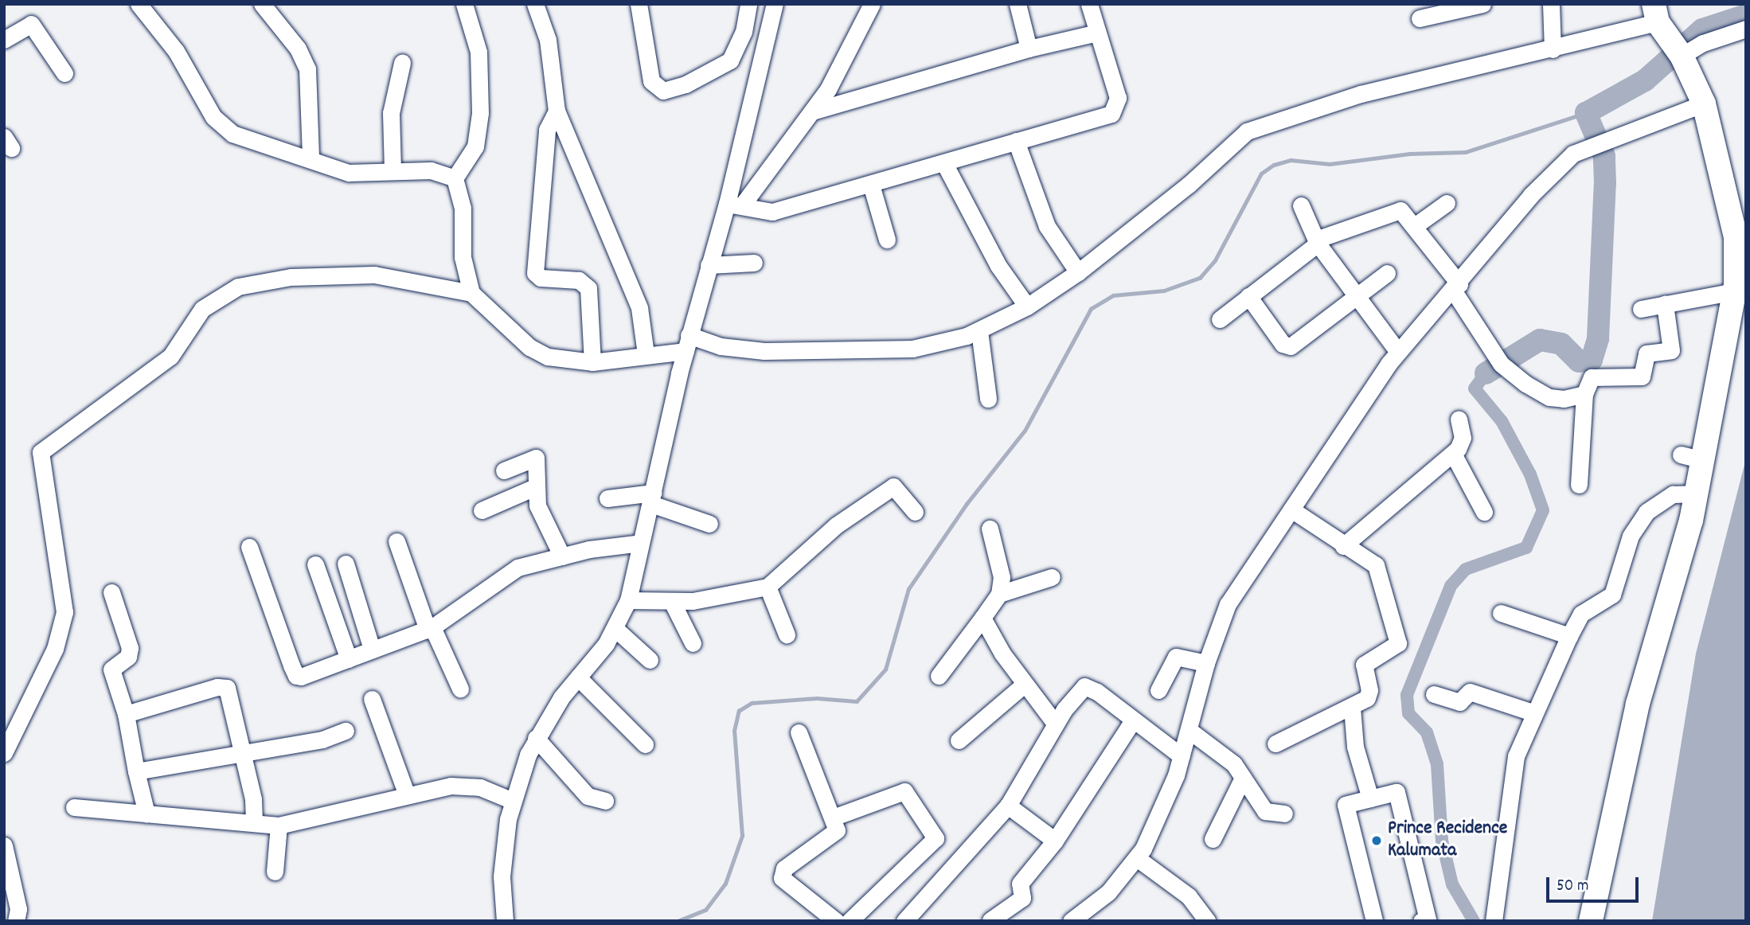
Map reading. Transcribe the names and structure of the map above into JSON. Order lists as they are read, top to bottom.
{
  "places": ["Prince Recidence Kalumata"],
  "scale_bar": "50 m"
}
